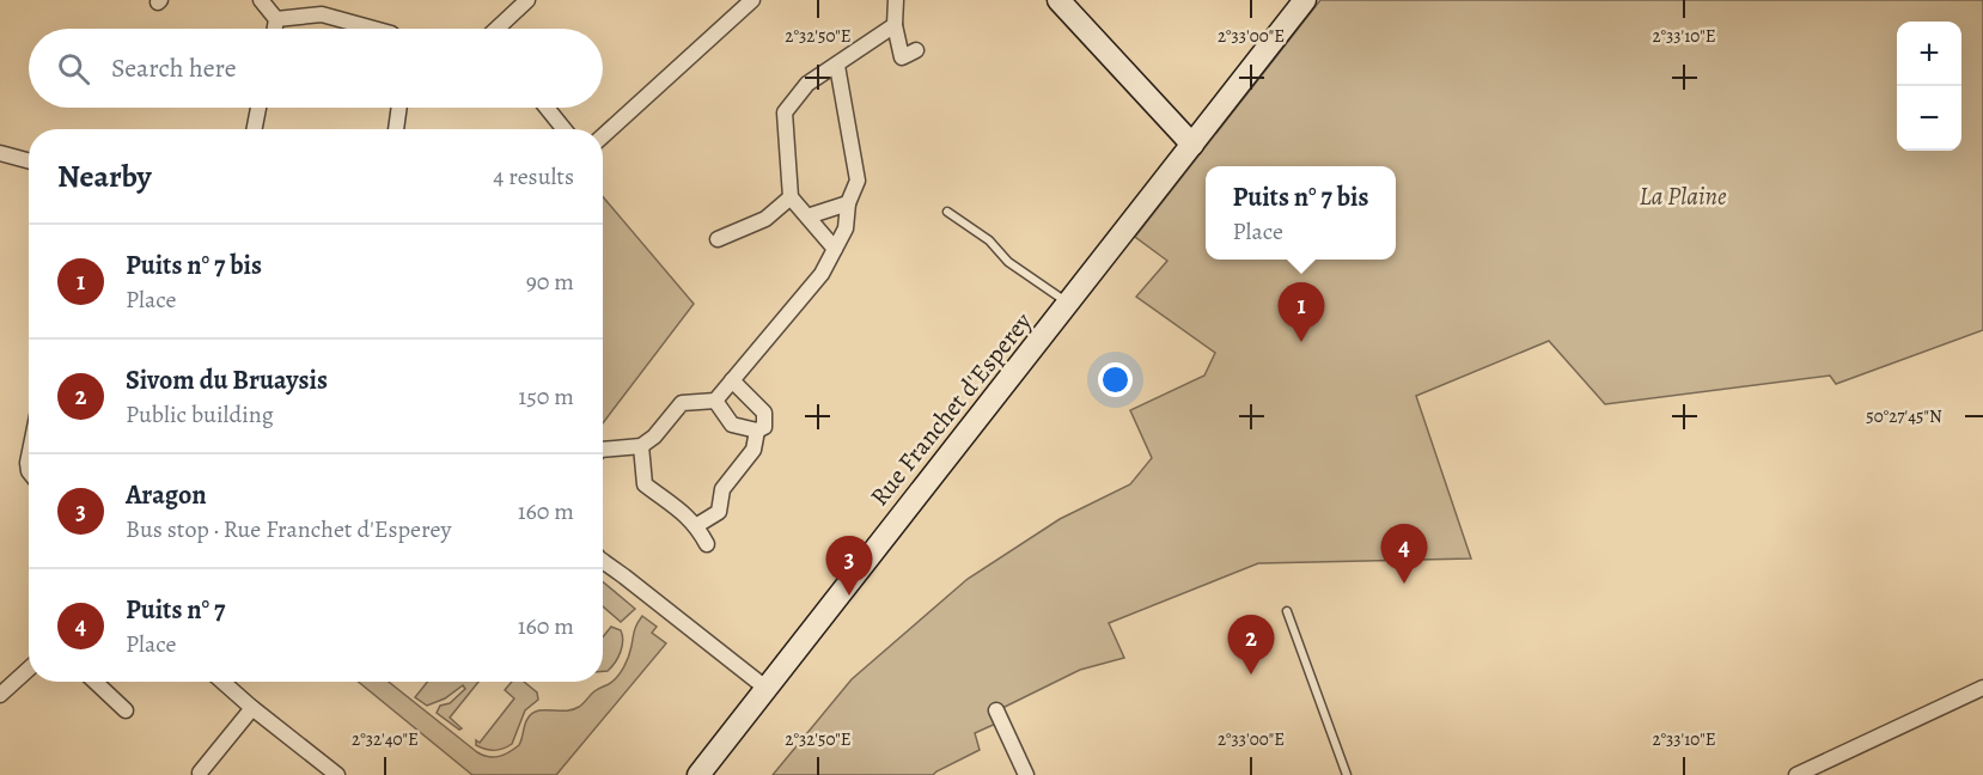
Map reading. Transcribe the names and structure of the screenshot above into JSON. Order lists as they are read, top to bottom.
{
  "streets": {
    "street": ["Rue Franchet d'Esperey"]
  },
  "parks": ["La Plaine"],
  "page": {
    "map_buttons": ["+", "−"],
    "search": "Search here",
    "heading": ["Nearby", "4 results"],
    "popup": ["Puits n° 7 bis", "Place"],
    "list": [
      {
        "mark": "1",
        "name": "Puits n° 7 bis",
        "note": "Place",
        "value": "90 m"
      },
      {
        "mark": "2",
        "name": "Sivom du Bruaysis",
        "note": "Public building",
        "value": "150 m"
      },
      {
        "mark": "3",
        "name": "Aragon",
        "note": "Bus stop · Rue Franchet d'Esperey",
        "value": "160 m"
      },
      {
        "mark": "4",
        "name": "Puits n° 7",
        "note": "Place",
        "value": "160 m"
      }
    ],
    "pins": [
      "1",
      "4",
      "3",
      "2"
    ]
  },
  "coordinates": [
    "2°32'50\"E",
    "2°33'00\"E",
    "2°33'10\"E",
    "50°27'45\"N",
    "2°32'40\"E"
  ]
}
